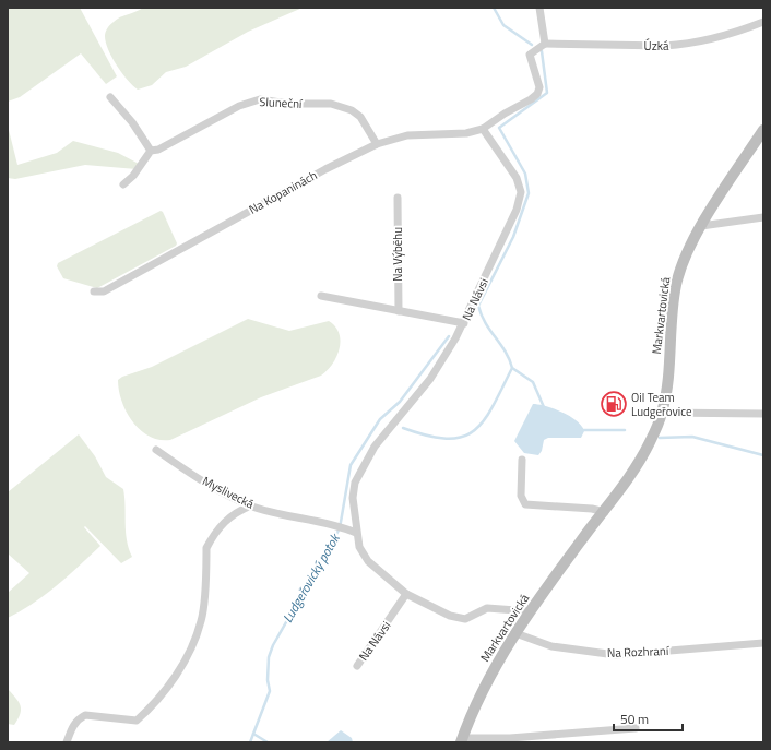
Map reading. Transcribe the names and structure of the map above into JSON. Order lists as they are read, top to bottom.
{
  "streets": {
    "street": [
      "Úzká",
      "Sluneční",
      "Na Kopaninách",
      "Na Výběhu",
      "Na Návsi",
      "Markvartovická",
      "Myslivecká",
      "Na Rozhraní"
    ]
  },
  "crossings": [
    ["Sluneční", "Na Kopaninách"],
    ["Na Kopaninách", "Na Návsi"],
    ["Na Návsi", "Markvartovická"],
    ["Na Návsi", "Myslivecká"],
    ["Markvartovická", "Na Rozhraní"]
  ],
  "water": ["Ludgeřovický potok"],
  "places": {
    "fuel station": ["Oil Team Ludgeřovice"]
  },
  "scale_bar": "50 m"
}
